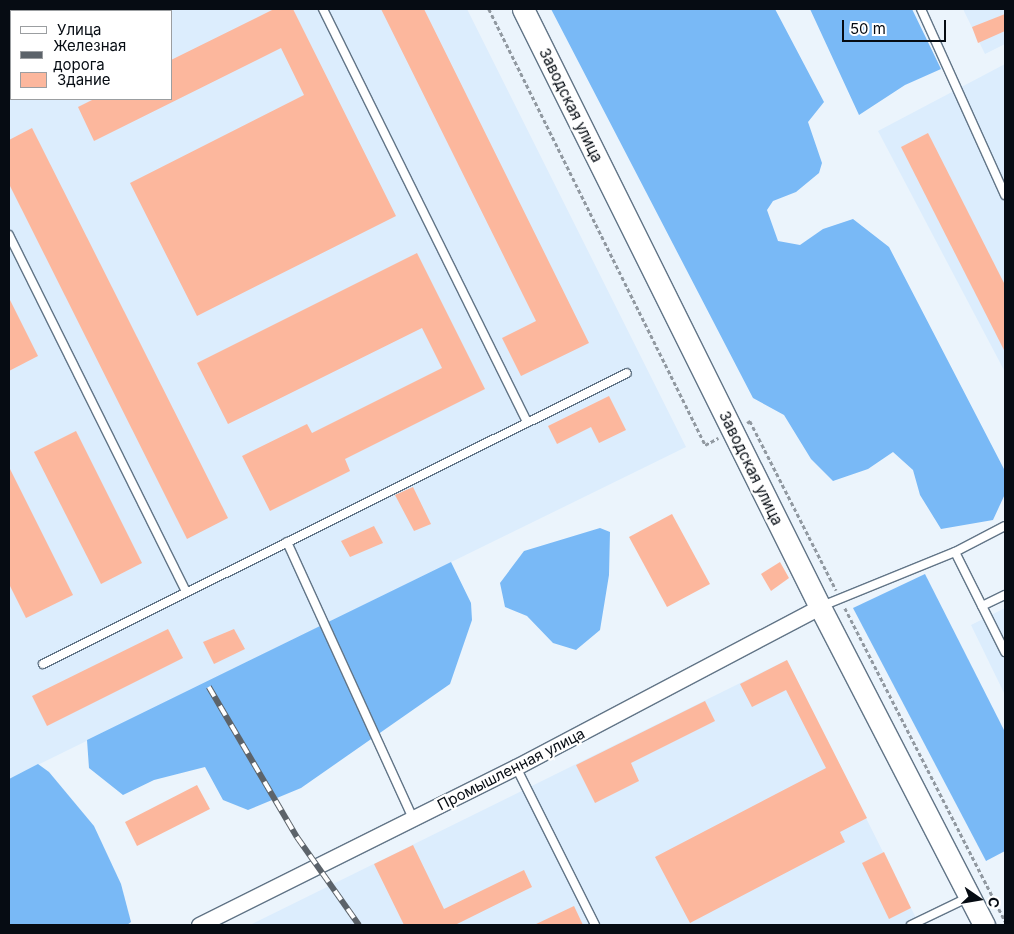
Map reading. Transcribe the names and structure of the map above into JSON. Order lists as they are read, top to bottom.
{
  "streets": {
    "main road": ["Заводская улица"],
    "street": ["Промышленная улица"]
  },
  "crossings": [
    ["Заводская улица", "Промышленная улица"]
  ],
  "legend": ["Улица", "Железная дорога", "Здание"],
  "scale_bar": "50 m",
  "north": "right"
}
